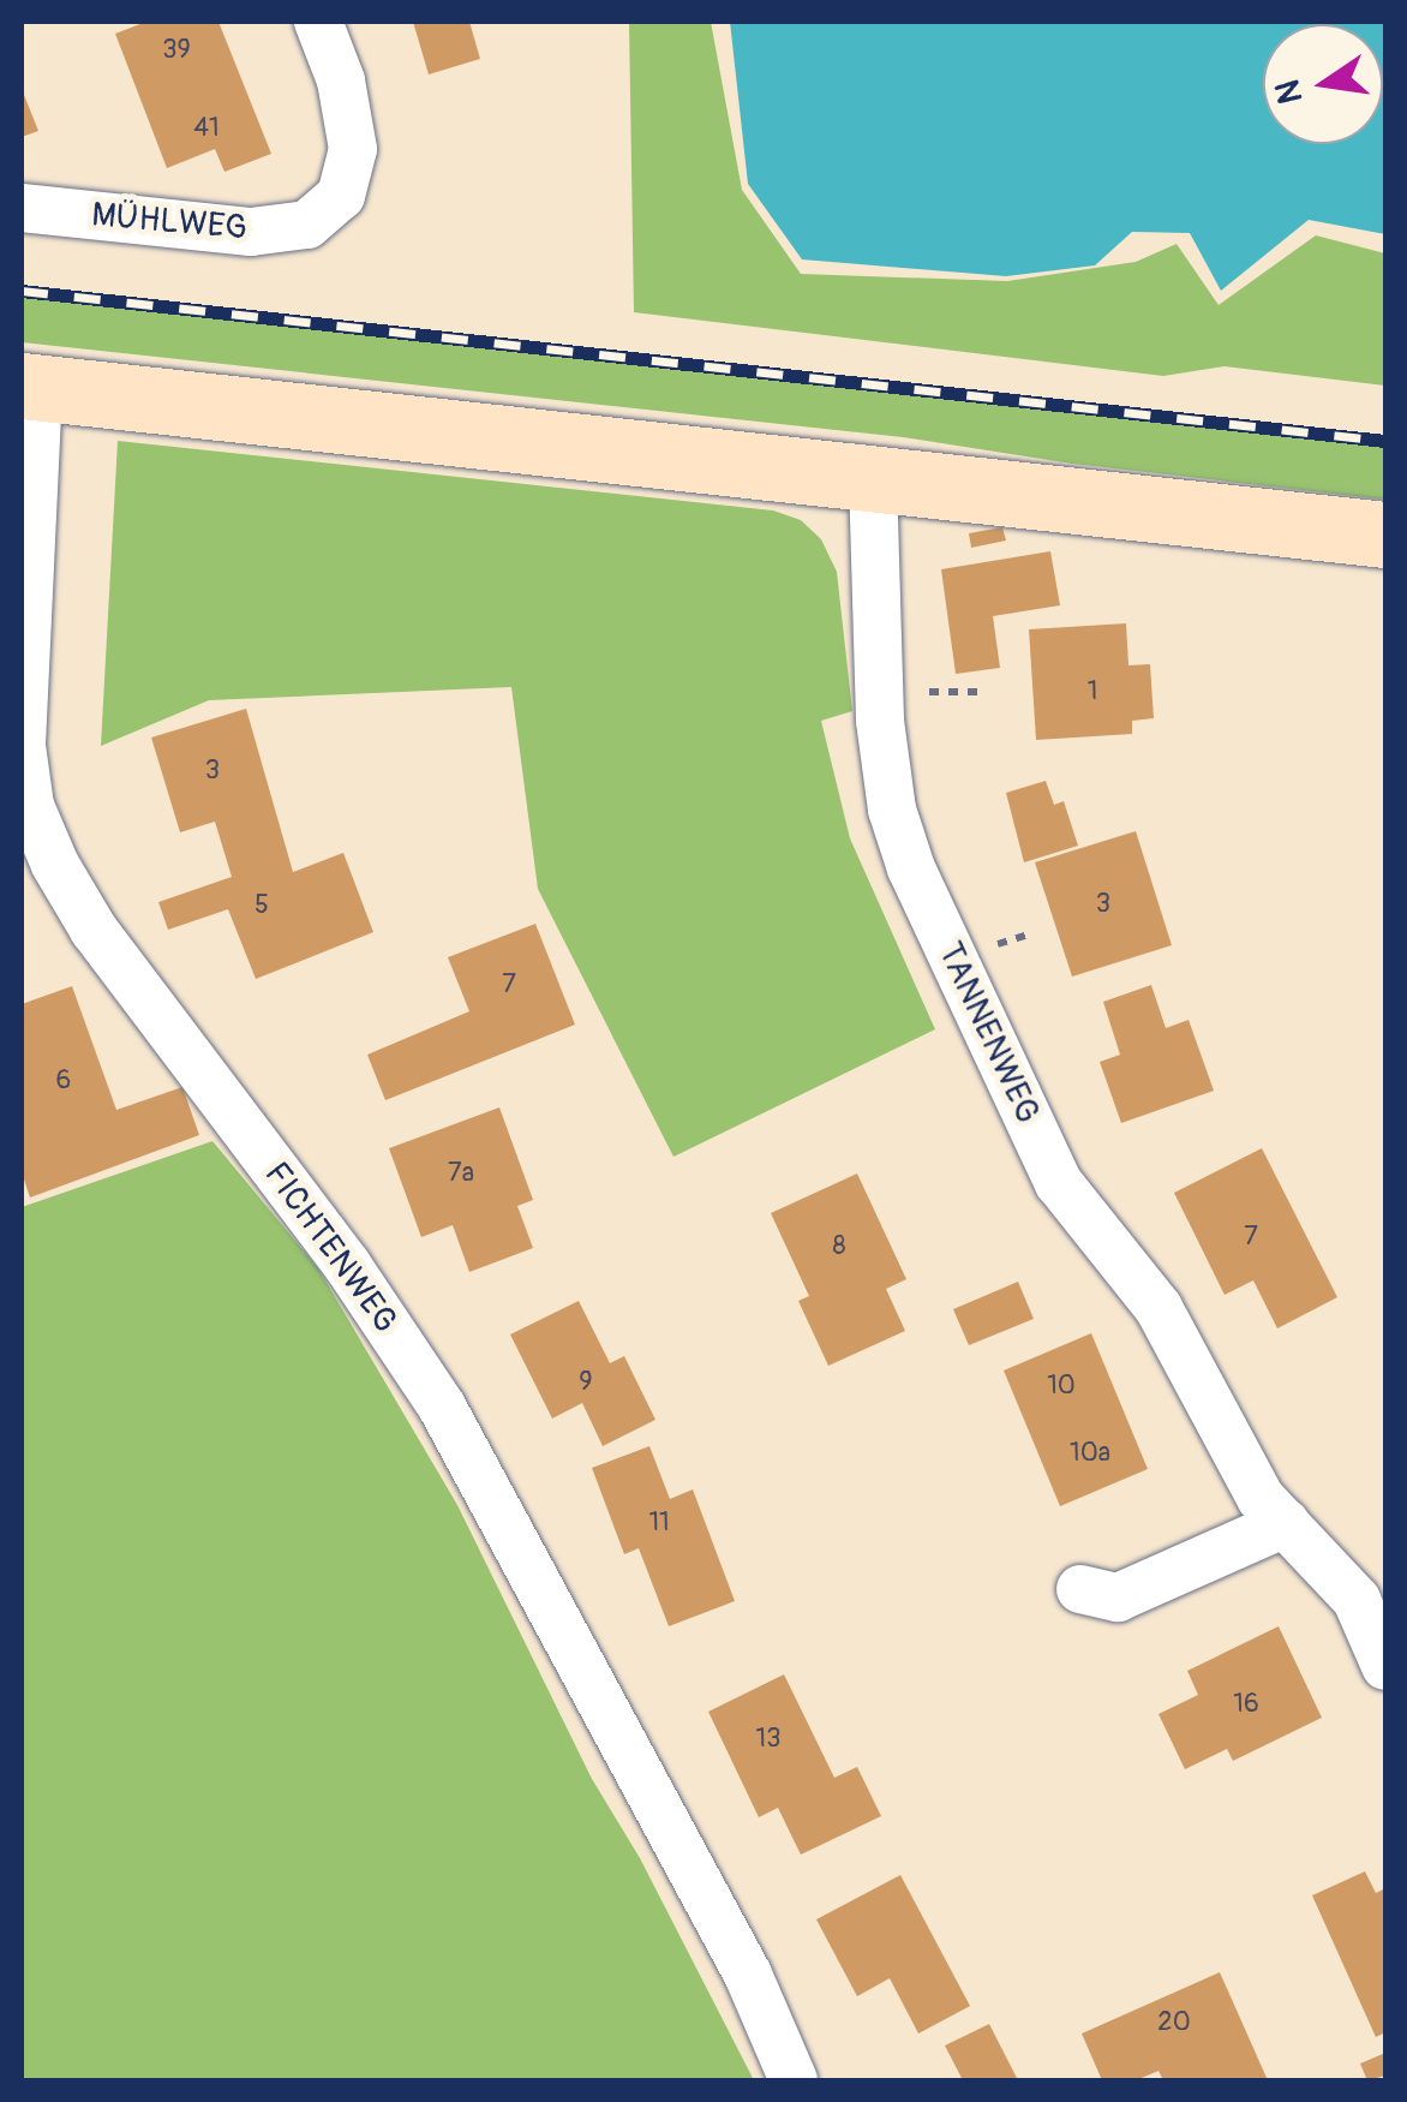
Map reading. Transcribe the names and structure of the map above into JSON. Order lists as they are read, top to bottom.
{
  "streets": {
    "street": ["MÜHLWEG", "TANNENWEG", "FICHTENWEG"]
  },
  "house_numbers": [
    "39",
    "41",
    "1",
    "3",
    "3",
    "5",
    "7",
    "6",
    "7a",
    "7",
    "8",
    "9",
    "10",
    "10a",
    "11",
    "16",
    "13",
    "20"
  ],
  "north": "left"
}
